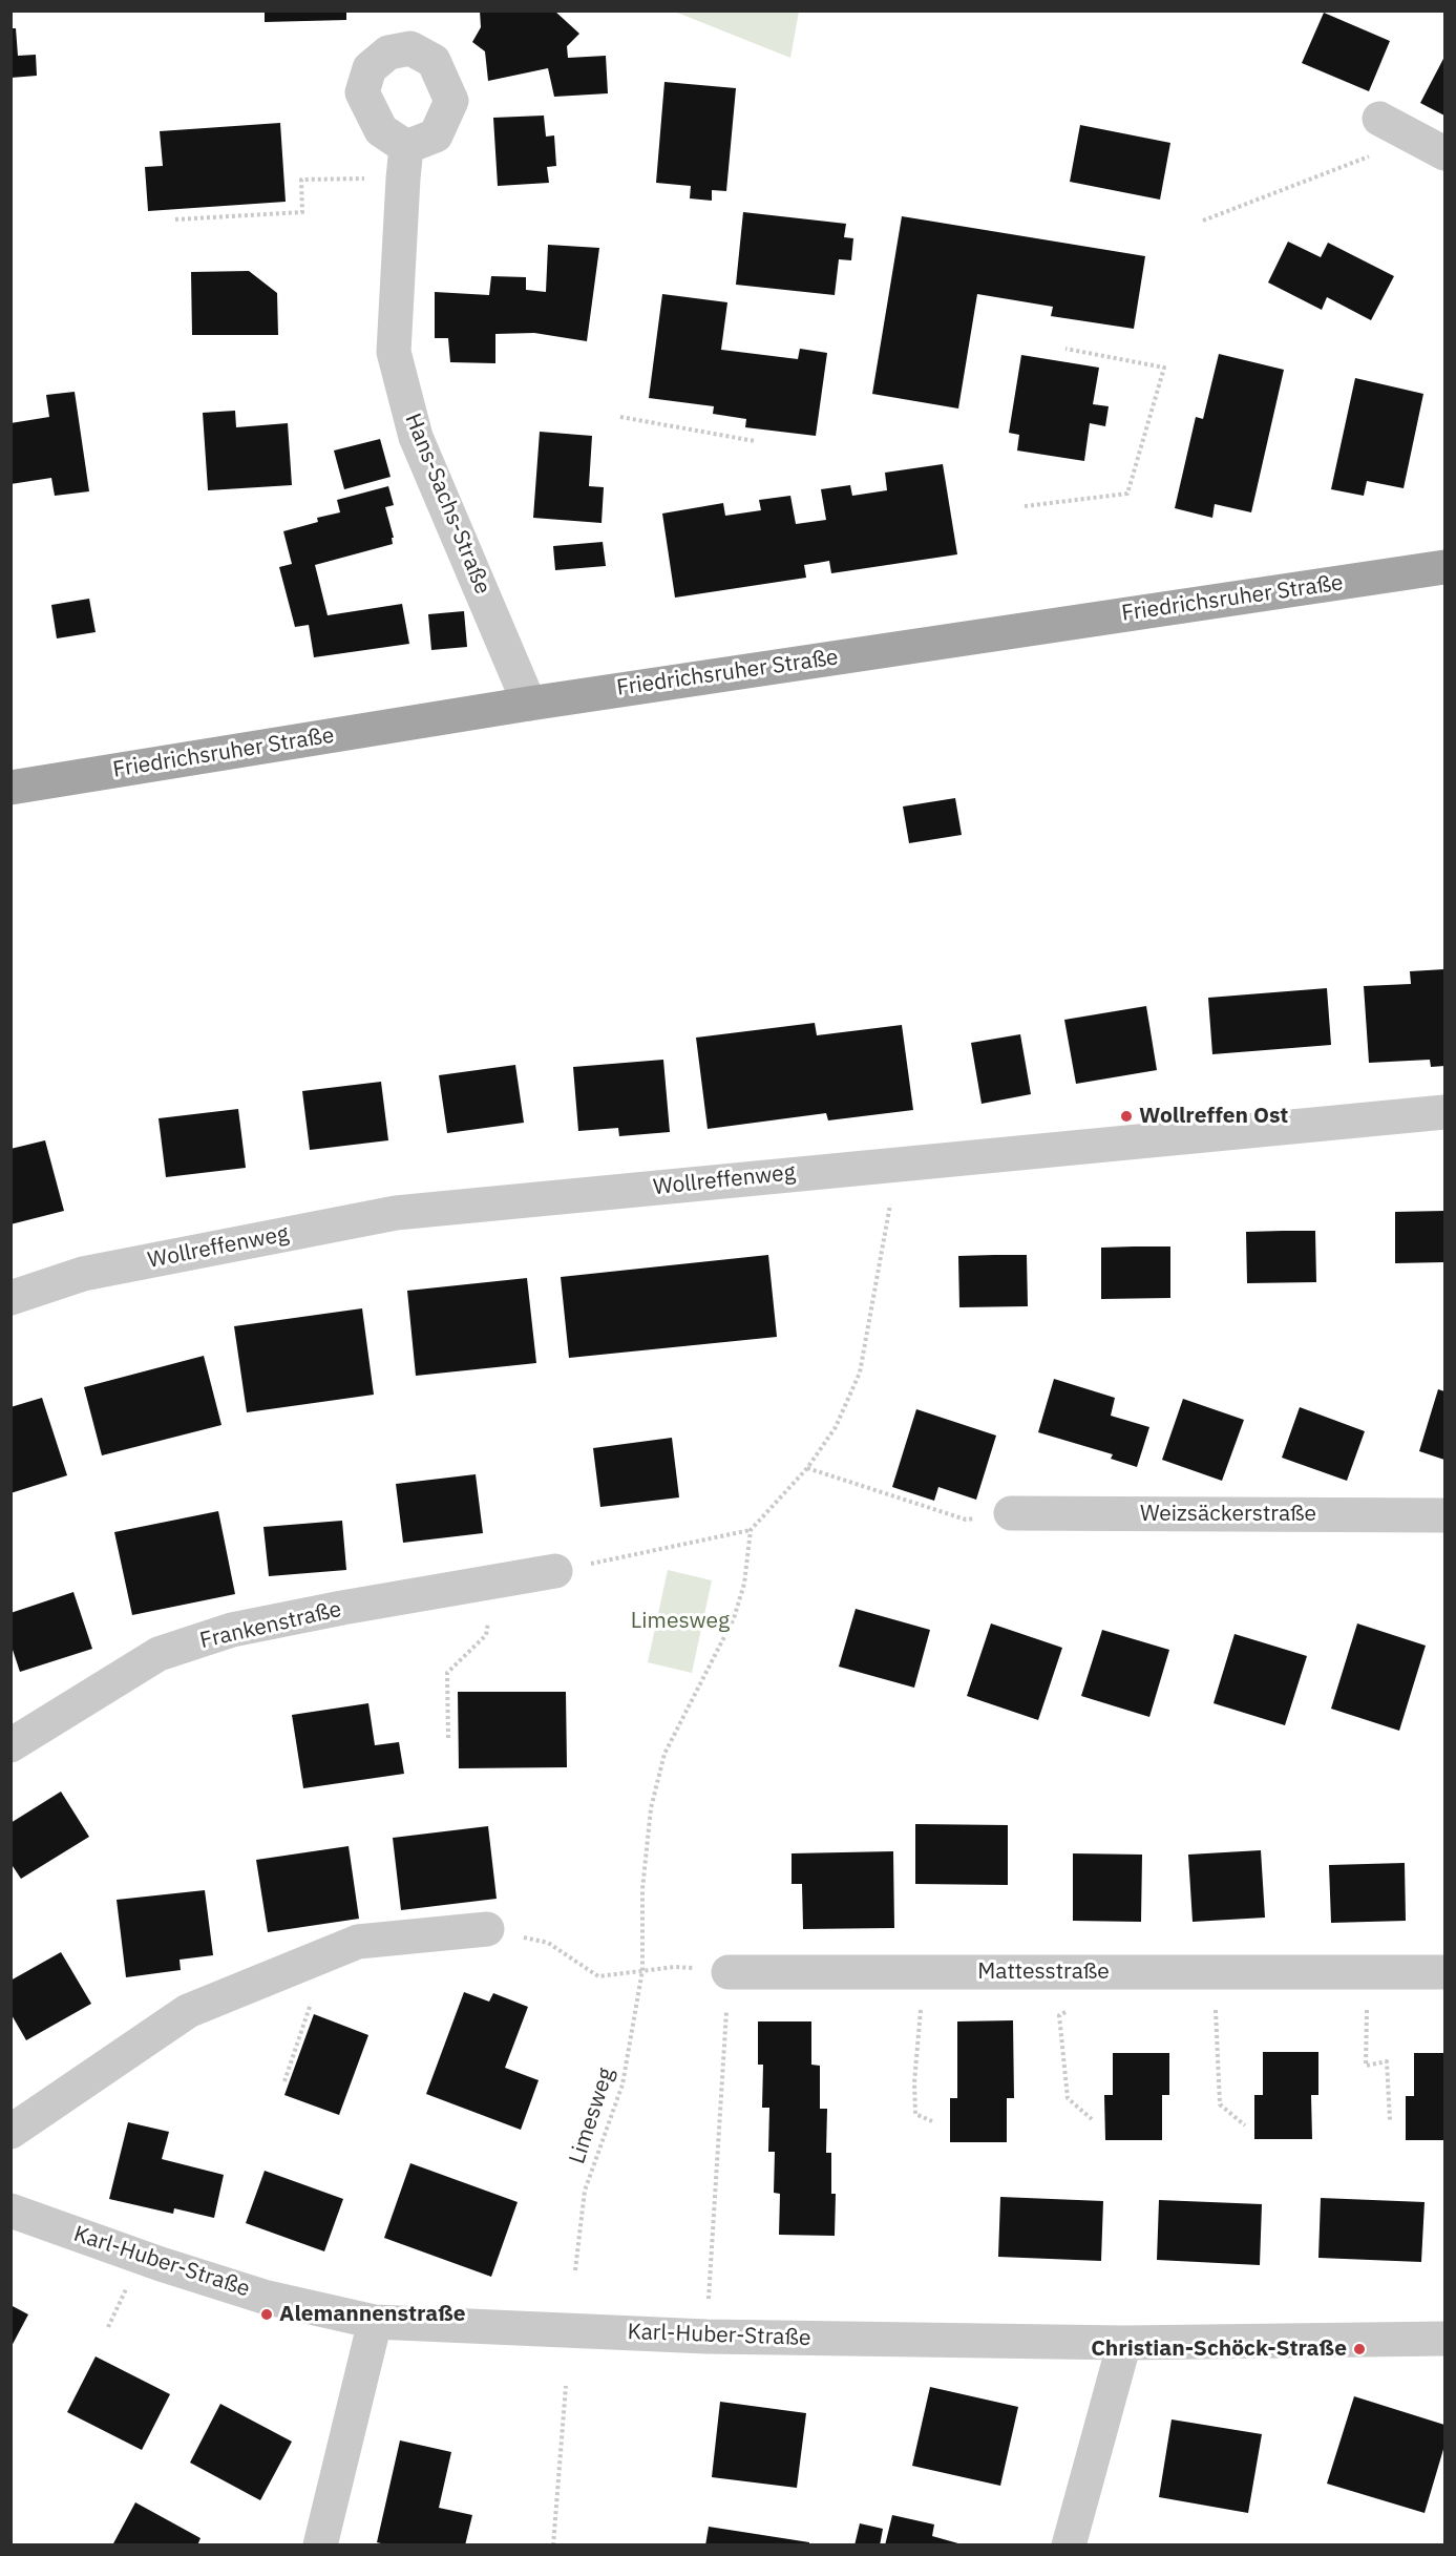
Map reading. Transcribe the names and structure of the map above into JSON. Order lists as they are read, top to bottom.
{
  "streets": {
    "main road": ["Friedrichsruher Straße"],
    "street": [
      "Hans-Sachs-Straße",
      "Wollreffenweg",
      "Weizsäckerstraße",
      "Frankenstraße",
      "Mattesstraße",
      "Karl-Huber-Straße"
    ],
    "path": ["Limesweg"]
  },
  "crossings": [
    ["Hans-Sachs-Straße", "Friedrichsruher Straße"]
  ],
  "parks": ["Limesweg"],
  "places": ["Wollreffen Ost", "Alemannenstraße", "Christian-Schöck-Straße"]
}
